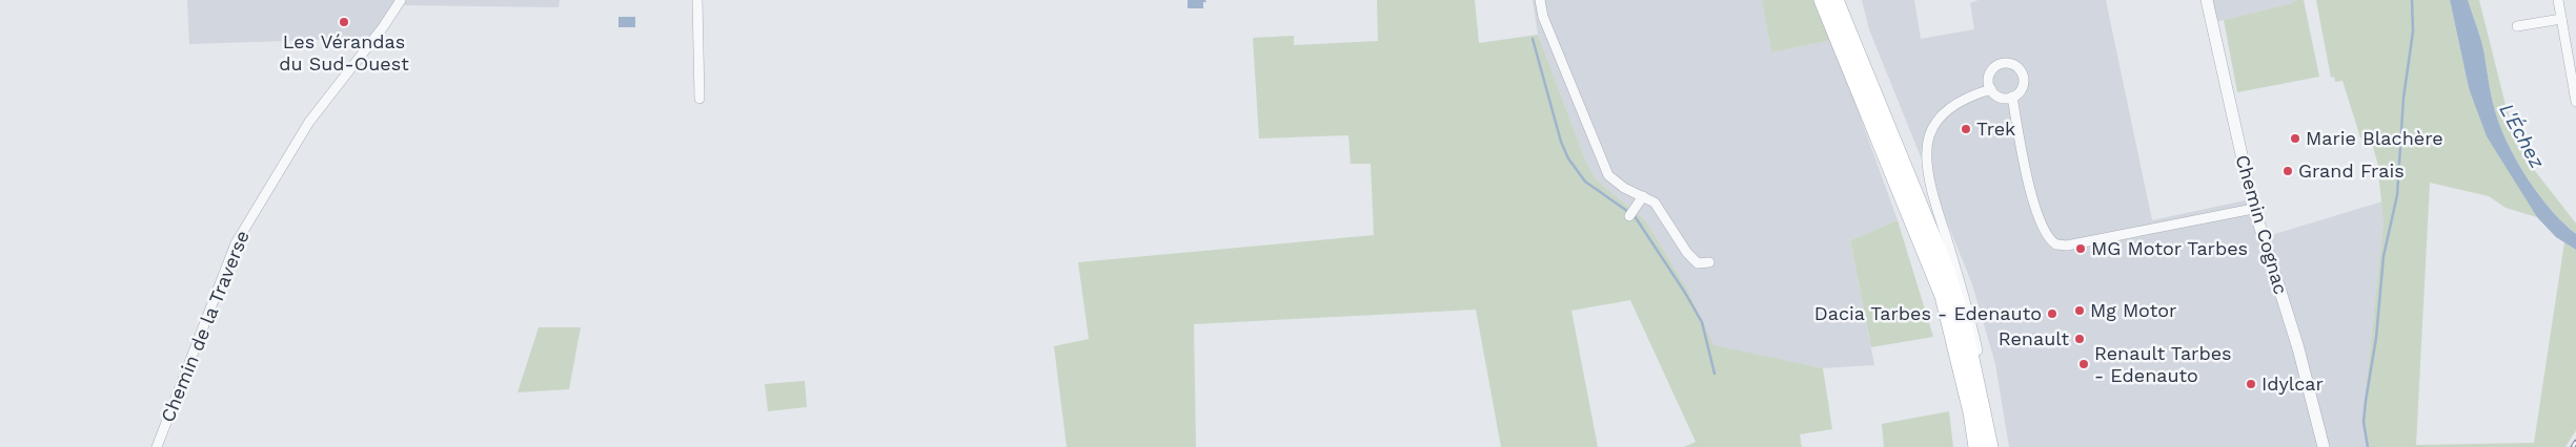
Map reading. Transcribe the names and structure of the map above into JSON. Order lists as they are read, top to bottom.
{
  "streets": {
    "street": ["Chemin Cognac", "Chemin de la Traverse"]
  },
  "water": ["L'Échez"],
  "places": [
    "Les Vérandas du Sud-Ouest",
    "Trek",
    "Marie Blachère",
    "Grand Frais",
    "MG Motor Tarbes",
    "Mg Motor",
    "Dacia Tarbes - Edenauto",
    "Renault",
    "Renault Tarbes - Edenauto",
    "Idylcar"
  ]
}
